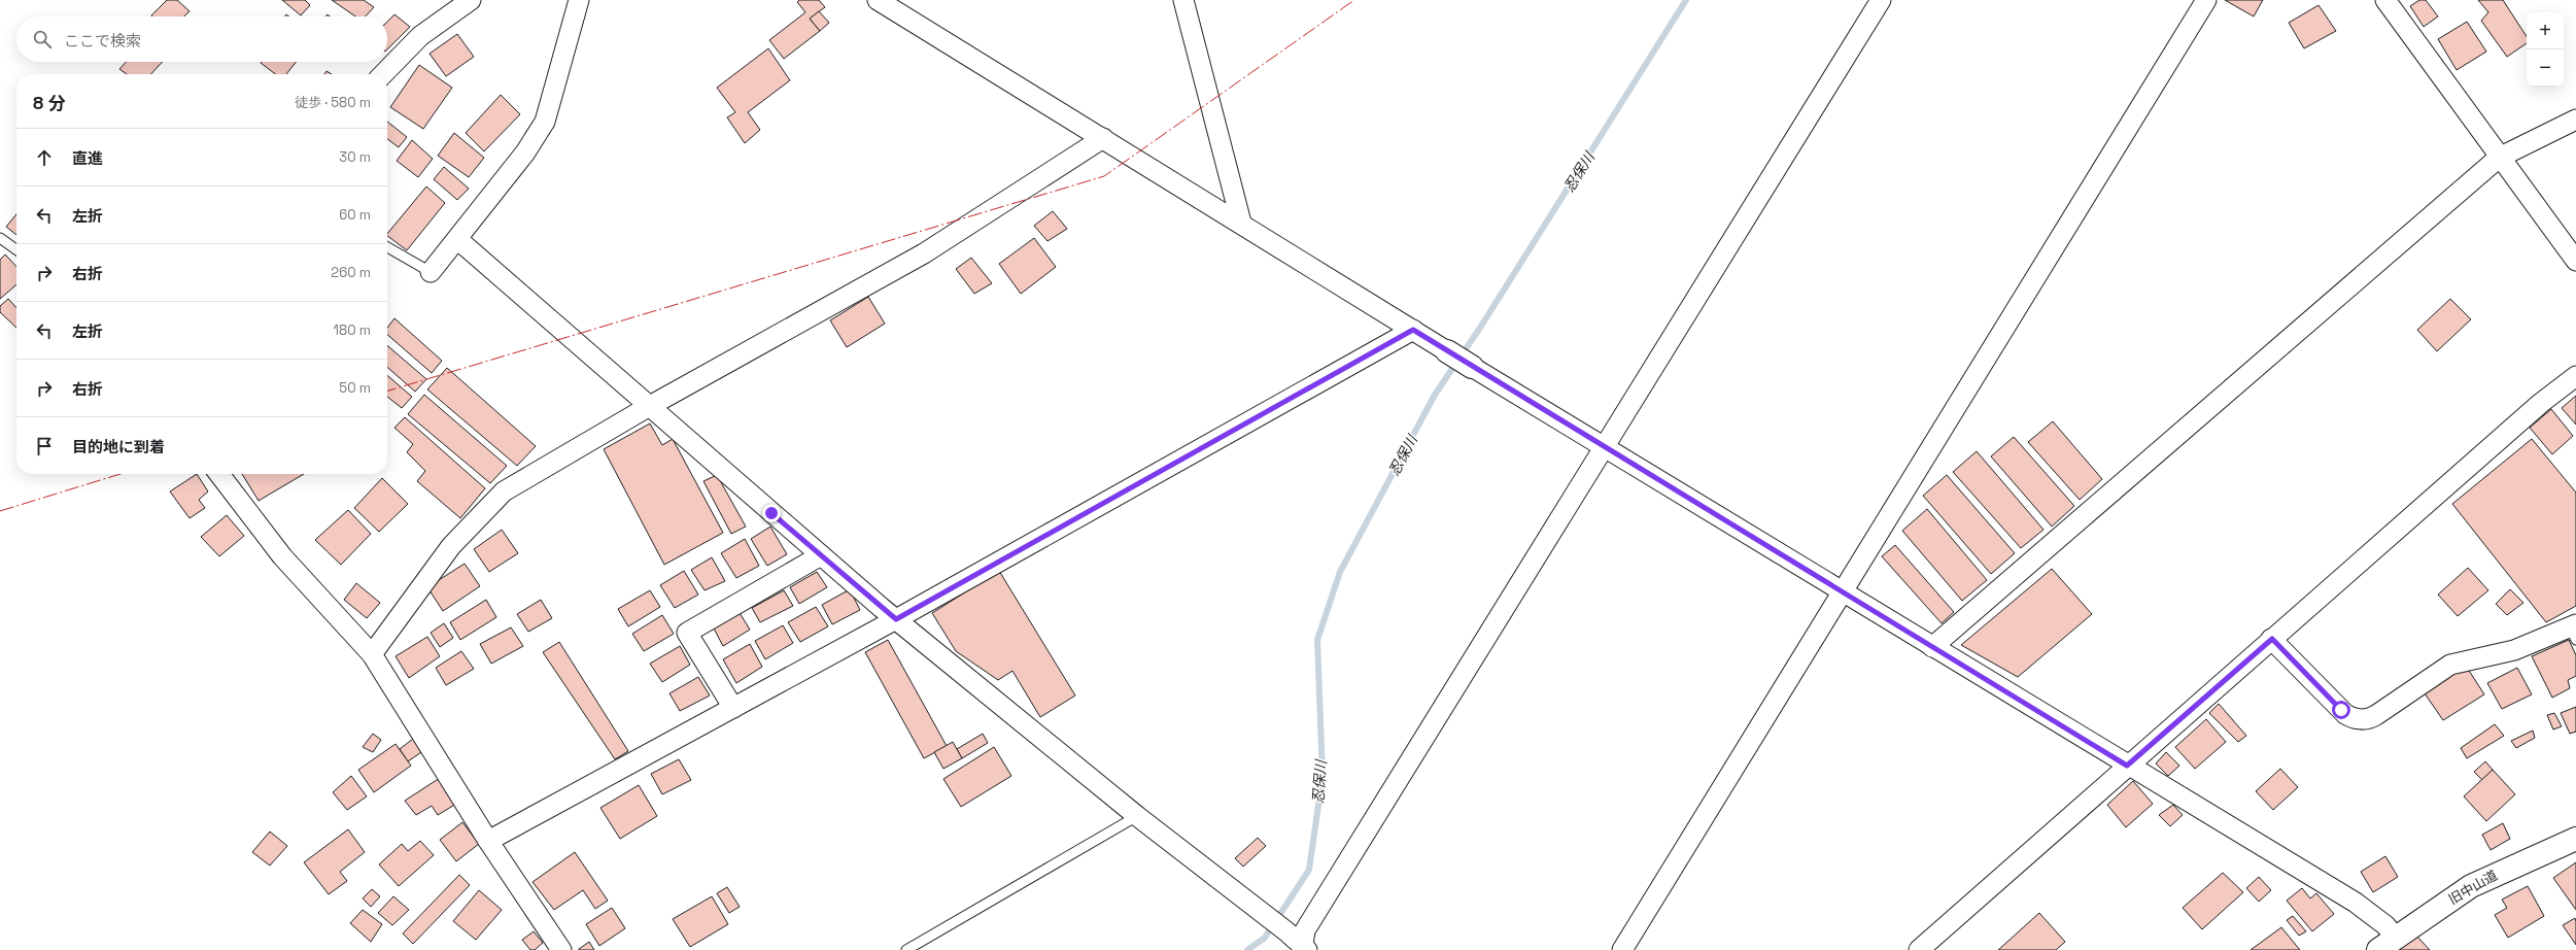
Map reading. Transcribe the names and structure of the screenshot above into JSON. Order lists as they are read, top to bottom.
{
  "streets": {
    "main road": ["旧中山道"]
  },
  "water": ["忍保川"],
  "page": {
    "map_buttons": ["+", "−"],
    "search": "ここで検索",
    "heading": ["8 分", "徒歩 · 580 m"],
    "list": [
      ["直進", "30 m"],
      ["左折", "60 m"],
      ["右折", "260 m"],
      ["左折", "180 m"],
      ["右折", "50 m"],
      "目的地に到着"
    ]
  }
}
